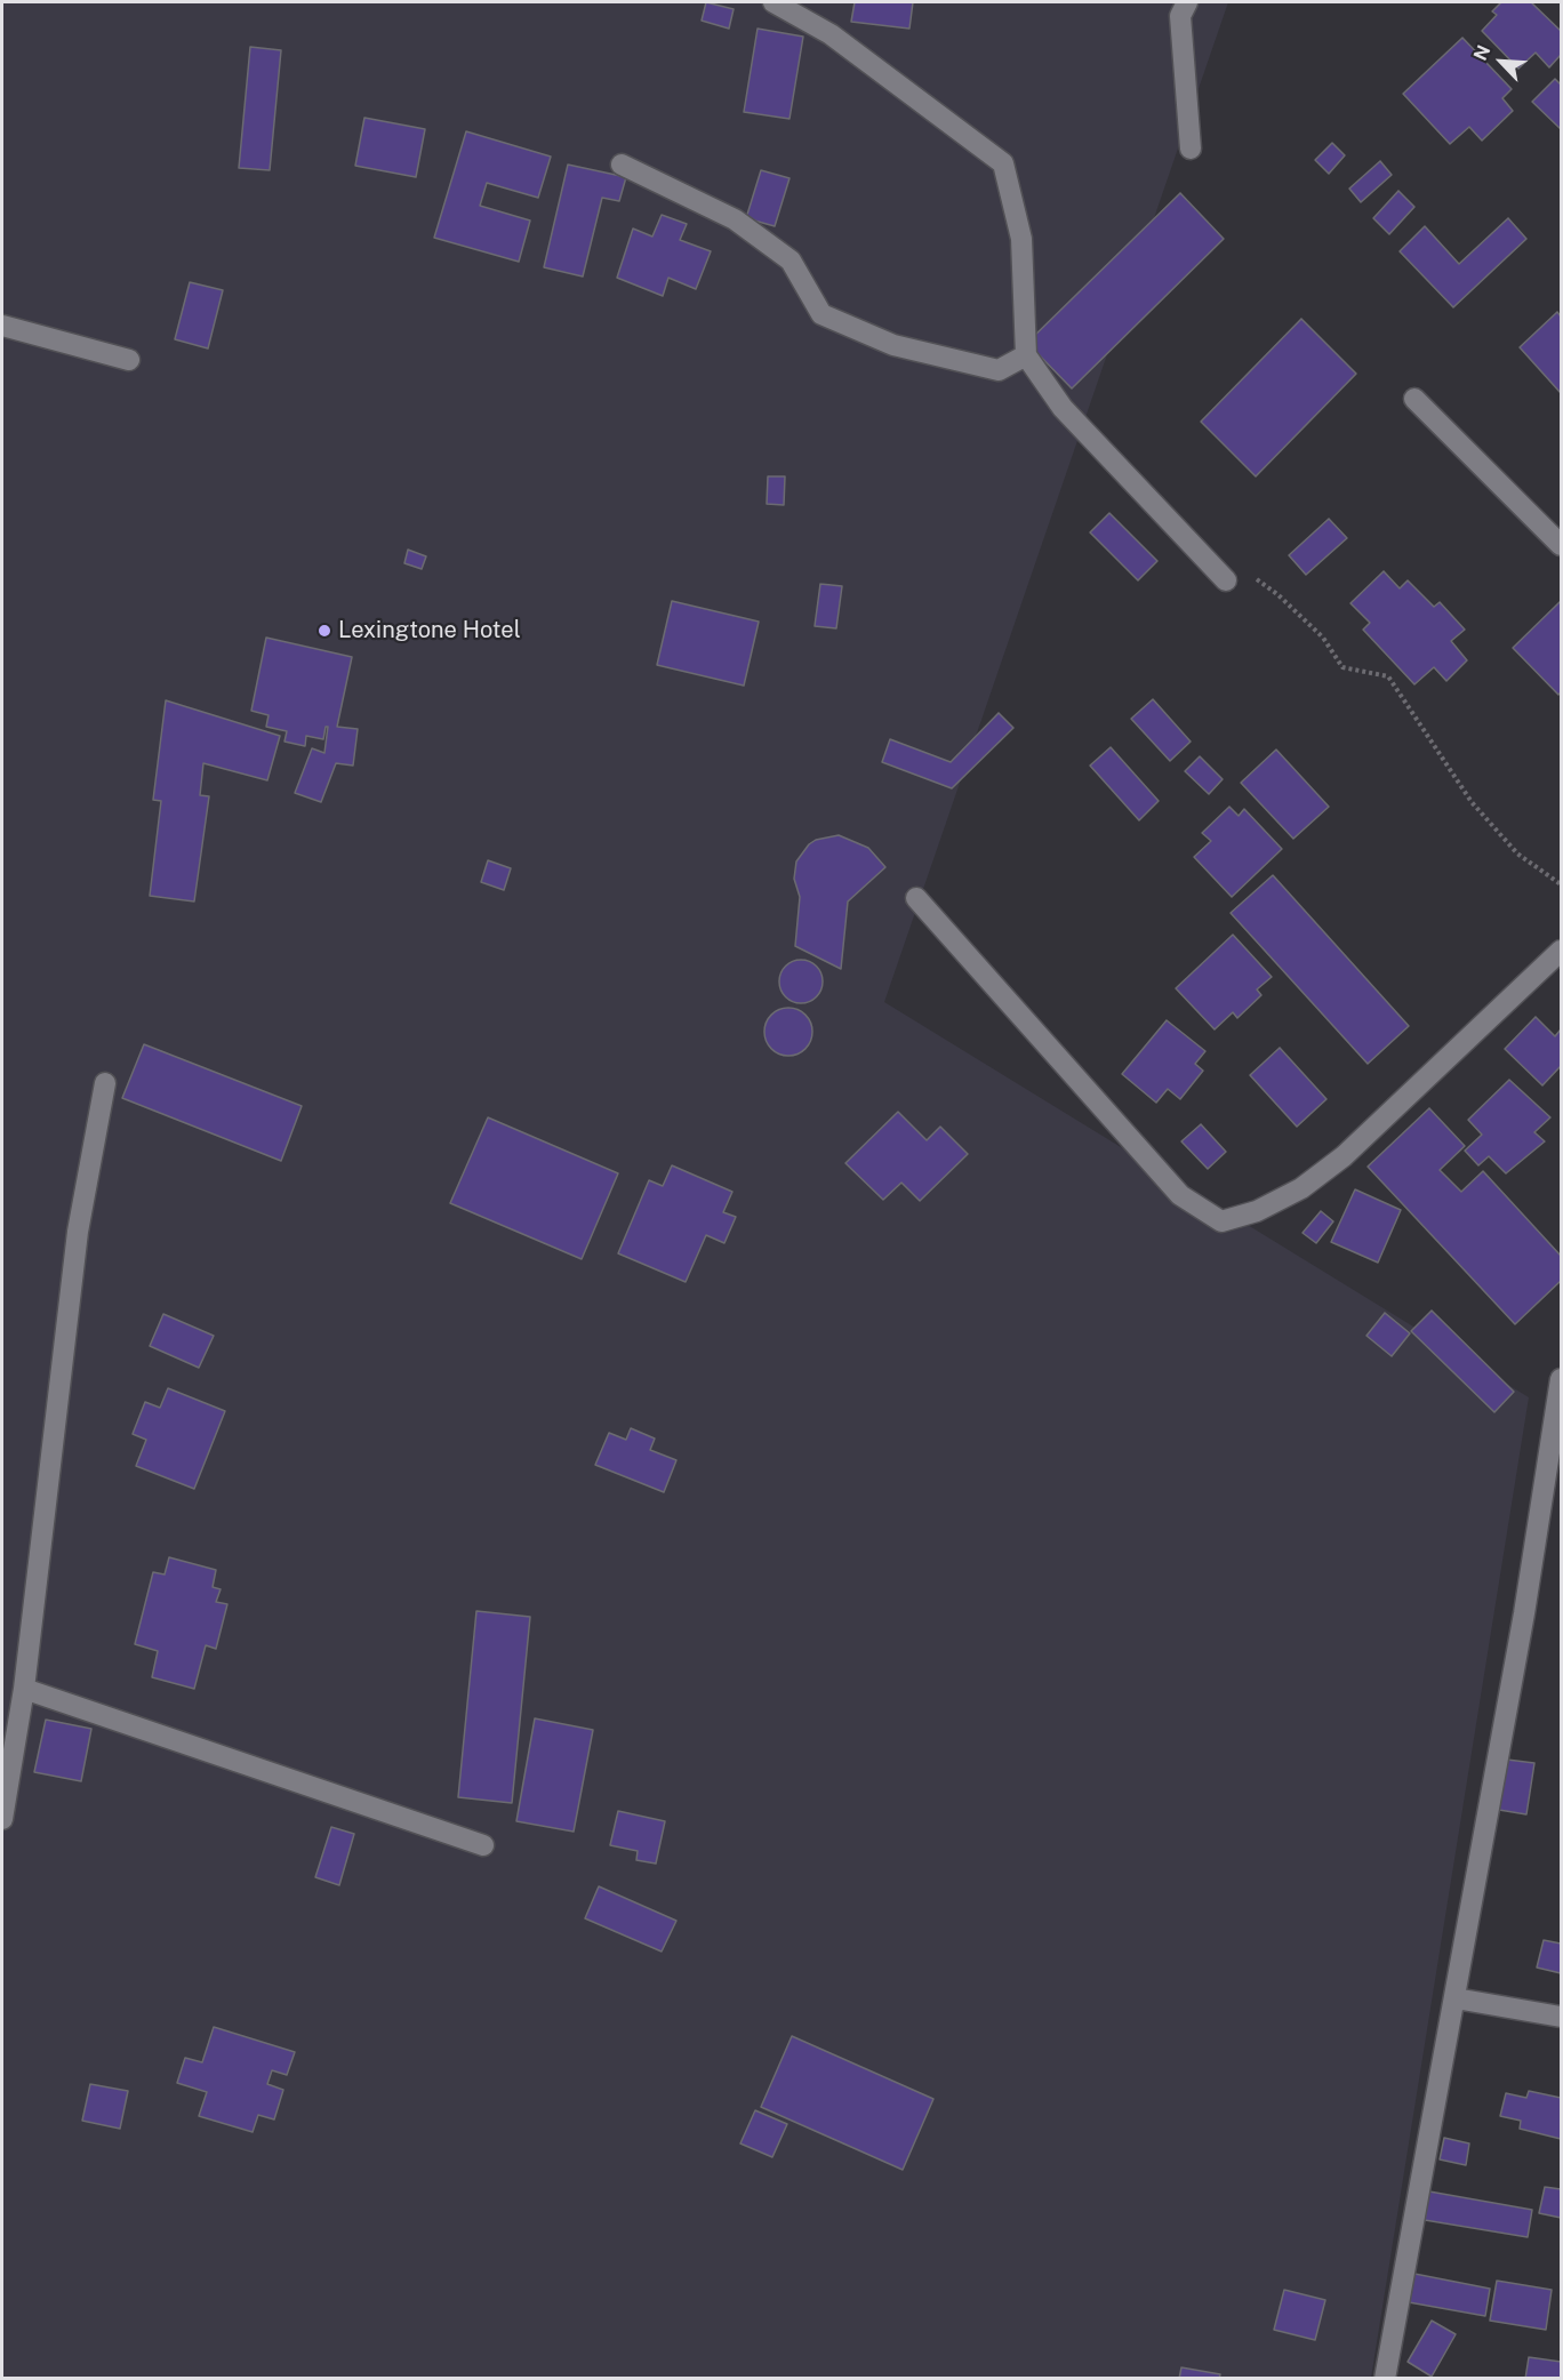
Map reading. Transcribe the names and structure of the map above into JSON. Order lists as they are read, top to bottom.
{
  "places": ["Lexingtone Hotel"],
  "north": "top left"
}
